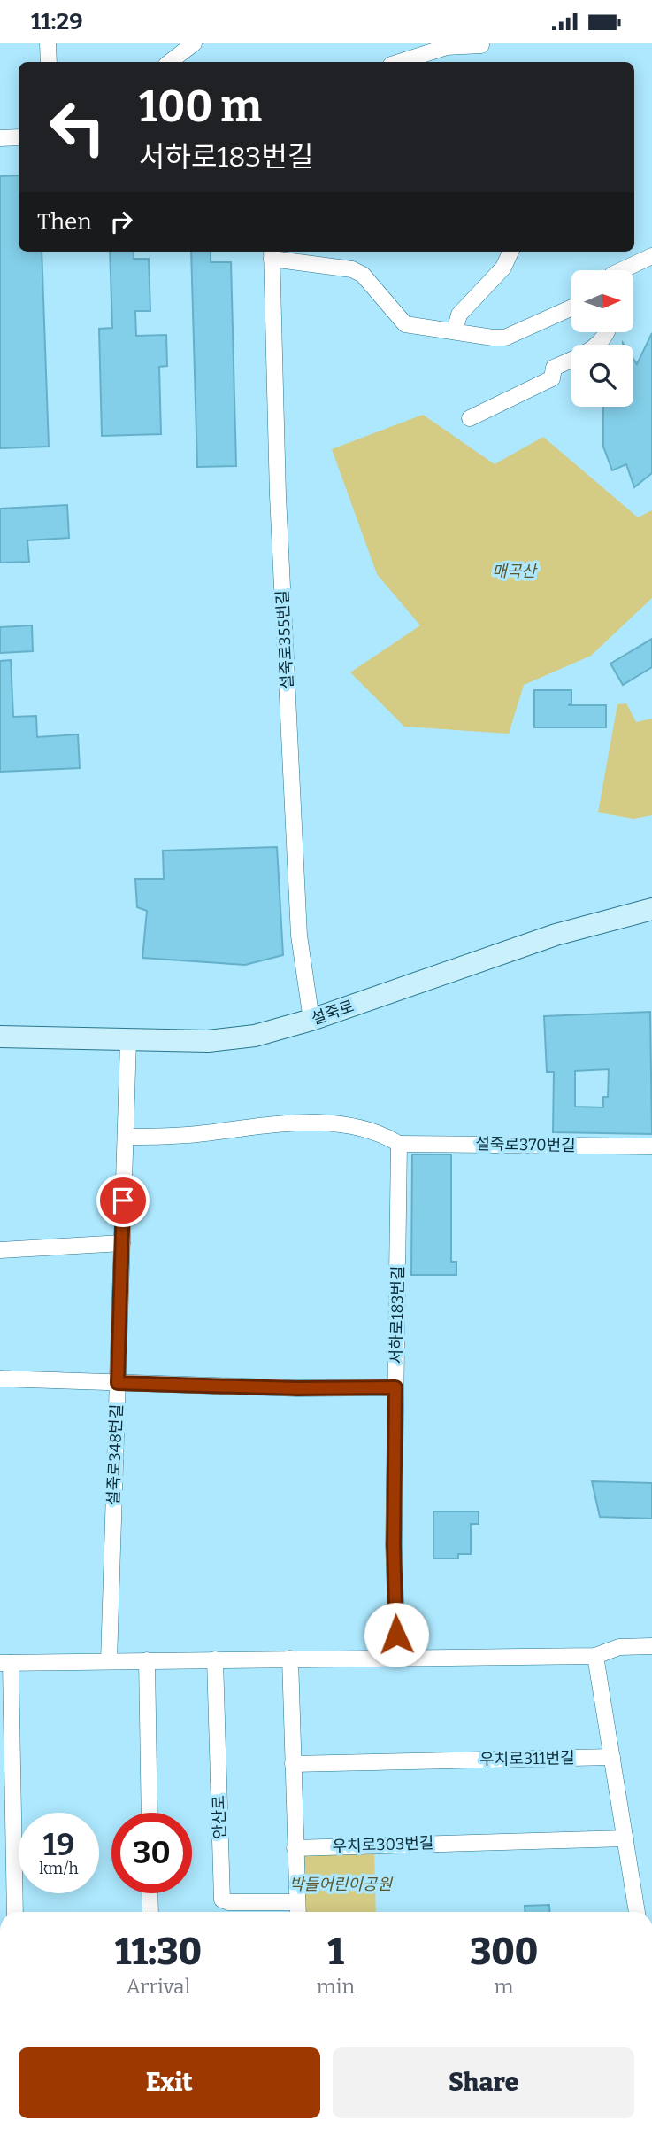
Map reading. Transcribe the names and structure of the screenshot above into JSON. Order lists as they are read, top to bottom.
{
  "streets": {
    "main road": ["설죽로"],
    "street": [
      "설죽로355번길",
      "설죽로370번길",
      "서하로183번길",
      "설죽로348번길",
      "우치로311번길",
      "안산로",
      "우치로303번길"
    ]
  },
  "crossings": [
    ["설죽로355번길", "설죽로"],
    ["설죽로", "설죽로348번길"],
    ["설죽로370번길", "서하로183번길"]
  ],
  "parks": ["매곡산", "박들어린이공원"],
  "north": "right",
  "page": {
    "status": "11:29",
    "turn": ["100 m", "서하로183번길"],
    "then": "Then",
    "speed": "19 km/h",
    "limit": "30",
    "eta": [
      "11:30",
      "Arrival",
      "1",
      "min",
      "300",
      "m"
    ],
    "buttons": ["Exit", "Share"]
  }
}
